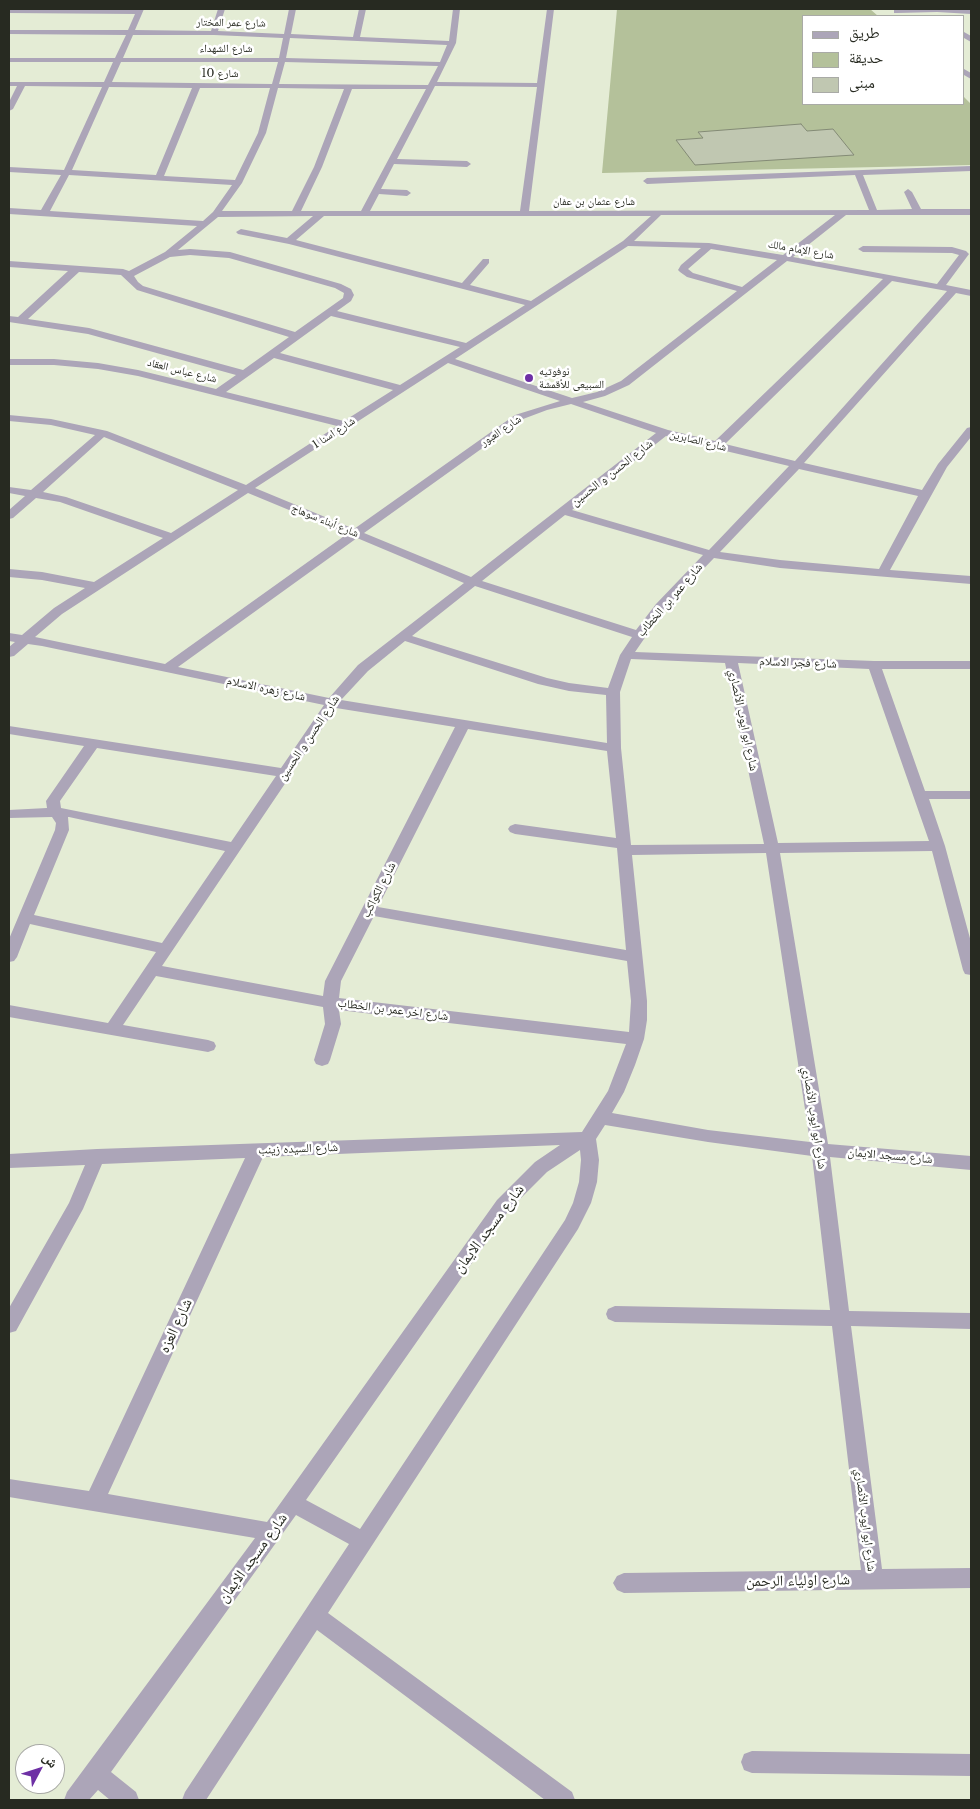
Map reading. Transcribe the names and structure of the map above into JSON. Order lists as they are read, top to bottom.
{
  "streets": {
    "street": [
      "شارع عمر المختار",
      "شارع الشهداء",
      "شارع 10",
      "شارع عثمان بن عفان",
      "شارع الإمام مالك",
      "شارع عباس العقاد",
      "شارع العبور",
      "شارع اسنا 1",
      "شارع الصابرين",
      "شارع الحسن و الحسين",
      "شارع أبناء سوهاج",
      "شارع عمر بن الخطاب",
      "شارع فجر الاسلام",
      "شارع زهره الاسلام",
      "شارع ابو ايوب الأنصاري",
      "شارع الكواكب",
      "شارع اخر عمر بن الخطاب",
      "شارع السيده زينب",
      "شارع مسجد الايمان",
      "شارع العزه",
      "شارع اولياء الرحمن"
    ]
  },
  "crossings": [
    ["شارع عثمان بن عفان", "شارع العبور"],
    ["شارع عثمان بن عفان", "شارع اسنا 1"],
    ["شارع الإمام مالك", "شارع العبور"],
    ["شارع الإمام مالك", "شارع اسنا 1"],
    ["شارع الإمام مالك", "شارع عمر بن الخطاب"],
    ["شارع عباس العقاد", "شارع اسنا 1"],
    ["شارع العبور", "شارع الصابرين"],
    ["شارع العبور", "شارع أبناء سوهاج"],
    ["شارع العبور", "شارع زهره الاسلام"],
    ["شارع اسنا 1", "شارع الصابرين"],
    ["شارع اسنا 1", "شارع أبناء سوهاج"],
    ["شارع اسنا 1", "شارع زهره الاسلام"],
    ["شارع الصابرين", "شارع الحسن و الحسين"],
    ["شارع الصابرين", "شارع عمر بن الخطاب"],
    ["شارع الحسن و الحسين", "شارع أبناء سوهاج"],
    ["شارع الحسن و الحسين", "شارع زهره الاسلام"],
    ["شارع الحسن و الحسين", "شارع اخر عمر بن الخطاب"],
    ["شارع أبناء سوهاج", "شارع عمر بن الخطاب"],
    ["شارع عمر بن الخطاب", "شارع فجر الاسلام"],
    ["شارع عمر بن الخطاب", "شارع زهره الاسلام"],
    ["شارع عمر بن الخطاب", "شارع اخر عمر بن الخطاب"],
    ["شارع عمر بن الخطاب", "شارع السيده زينب"],
    ["شارع عمر بن الخطاب", "شارع مسجد الايمان"],
    ["شارع فجر الاسلام", "شارع ابو ايوب الأنصاري"],
    ["شارع زهره الاسلام", "شارع الكواكب"],
    ["شارع ابو ايوب الأنصاري", "شارع مسجد الايمان"],
    ["شارع ابو ايوب الأنصاري", "شارع اولياء الرحمن"],
    ["شارع الكواكب", "شارع اخر عمر بن الخطاب"],
    ["شارع السيده زينب", "شارع مسجد الايمان"],
    ["شارع السيده زينب", "شارع العزه"]
  ],
  "places": ["نوفوتيه السبيعى للأقمشة"],
  "legend": ["طريق", "حديقة", "مبنى"],
  "north": "top right"
}
